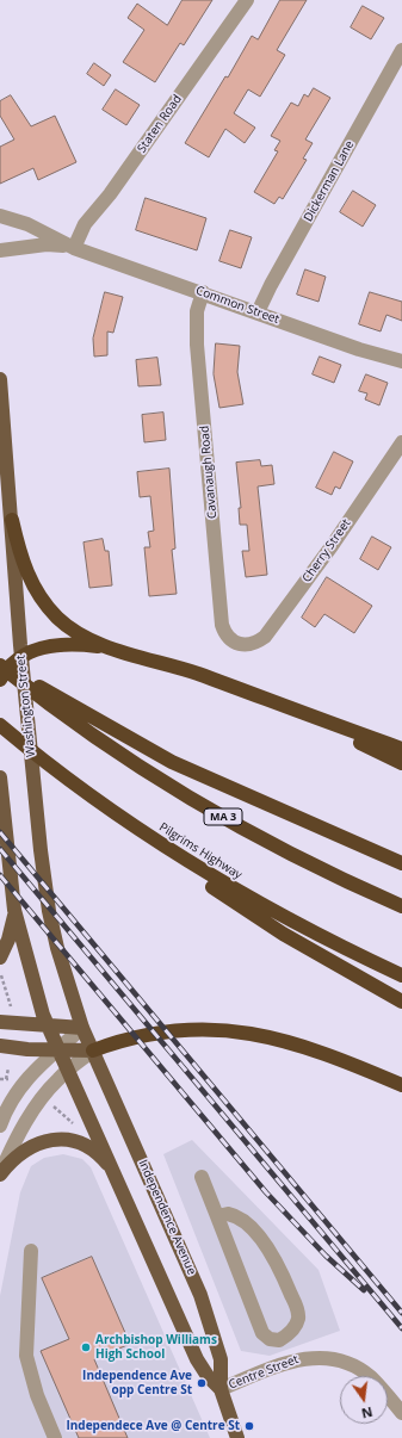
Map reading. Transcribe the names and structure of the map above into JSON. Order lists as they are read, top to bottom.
{
  "streets": {
    "highway": ["MA 3", "Pilgrims Highway"],
    "main road": ["Washington Street", "Independence Avenue"],
    "street": [
      "Staten Road",
      "Dickerman Lane",
      "Common Street",
      "Cavanaugh Road",
      "Cherry Street",
      "Centre Street"
    ]
  },
  "crossings": [
    ["Staten Road", "Common Street"],
    ["Dickerman Lane", "Common Street"],
    ["Common Street", "Cavanaugh Road"],
    ["Cavanaugh Road", "Cherry Street"],
    ["Washington Street", "Independence Avenue"],
    ["Independence Avenue", "Centre Street"]
  ],
  "places": ["Archbishop Williams High School", "Independence Ave opp Centre St", "Independece Ave @ Centre St"],
  "north": "bottom"
}
